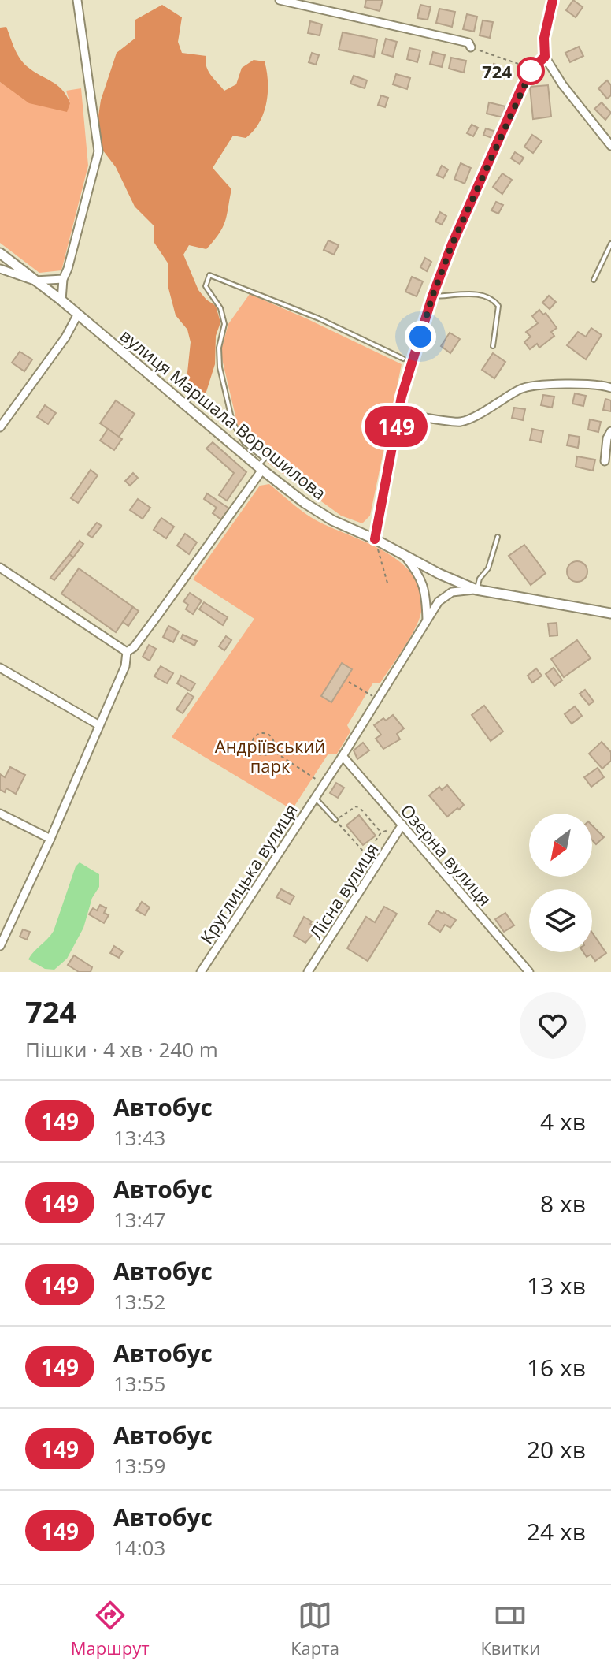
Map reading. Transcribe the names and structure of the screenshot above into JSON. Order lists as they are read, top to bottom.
{
  "streets": {
    "street": [
      "вулиця Маршала Ворошилова",
      "Озерна вулиця",
      "Круглицька вулиця",
      "Лісна вулиця"
    ]
  },
  "crossings": [
    ["вулиця Маршала Ворошилова", "Круглицька вулиця"],
    ["Озерна вулиця", "Круглицька вулиця"],
    ["Озерна вулиця", "Лісна вулиця"]
  ],
  "parks": ["Андріївський парк"],
  "places": ["724"],
  "lines": ["bus line 149"],
  "north": "bottom left",
  "page": {
    "on_map": "149",
    "heading": ["724", "Пішки · 4 хв · 240 m"],
    "list": [
      {
        "mark": "149",
        "name": "Автобус",
        "note": "13:43",
        "value": "4 хв"
      },
      {
        "mark": "149",
        "name": "Автобус",
        "note": "13:47",
        "value": "8 хв"
      },
      {
        "mark": "149",
        "name": "Автобус",
        "note": "13:52",
        "value": "13 хв"
      },
      {
        "mark": "149",
        "name": "Автобус",
        "note": "13:55",
        "value": "16 хв"
      },
      {
        "mark": "149",
        "name": "Автобус",
        "note": "13:59",
        "value": "20 хв"
      },
      {
        "mark": "149",
        "name": "Автобус",
        "note": "14:03",
        "value": "24 хв"
      }
    ],
    "tabs": ["Маршрут", "Карта", "Квитки"]
  }
}
